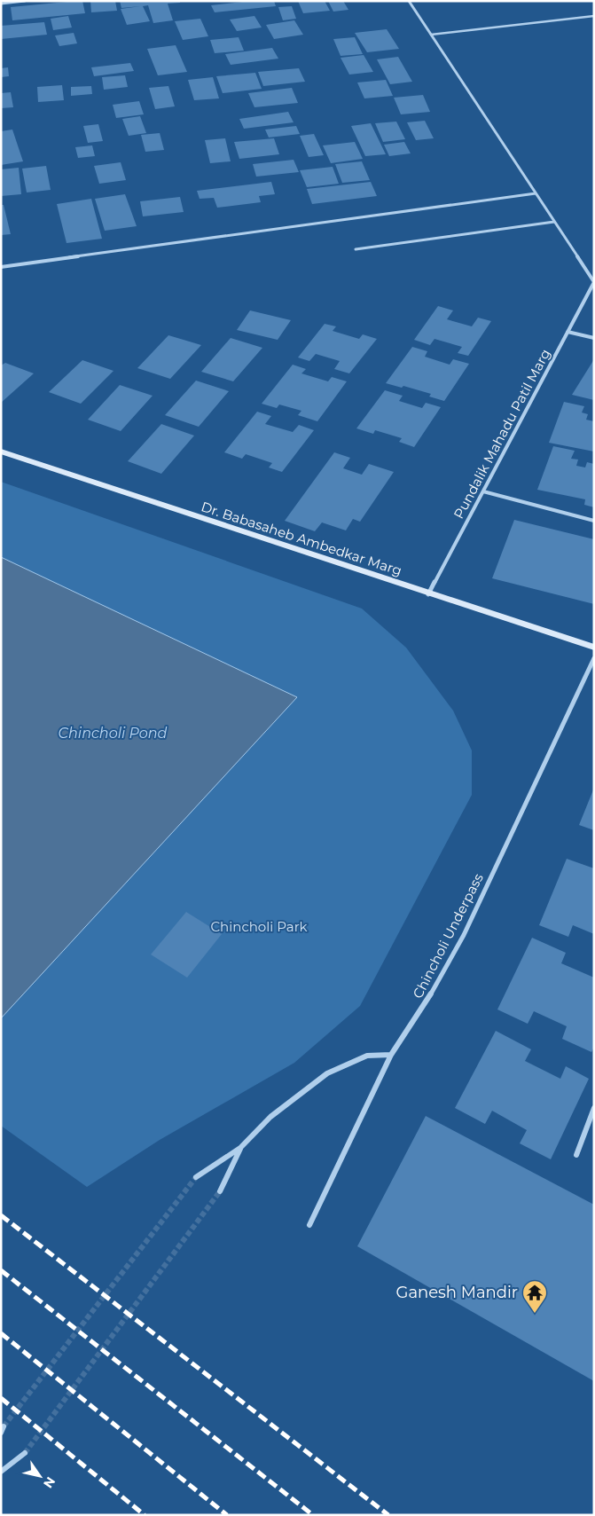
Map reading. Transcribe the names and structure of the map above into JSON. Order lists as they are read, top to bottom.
{
  "streets": {
    "main road": ["Dr. Babasaheb Ambedkar Marg"],
    "street": ["Pundalik Mahadu Patil Marg", "Chincholi Underpass"]
  },
  "crossings": [
    ["Pundalik Mahadu Patil Marg", "Dr. Babasaheb Ambedkar Marg"]
  ],
  "water": ["Chincholi Pond"],
  "parks": ["Chincholi Park"],
  "places": {
    "temple": ["Ganesh Mandir"]
  },
  "north": "bottom right"
}
